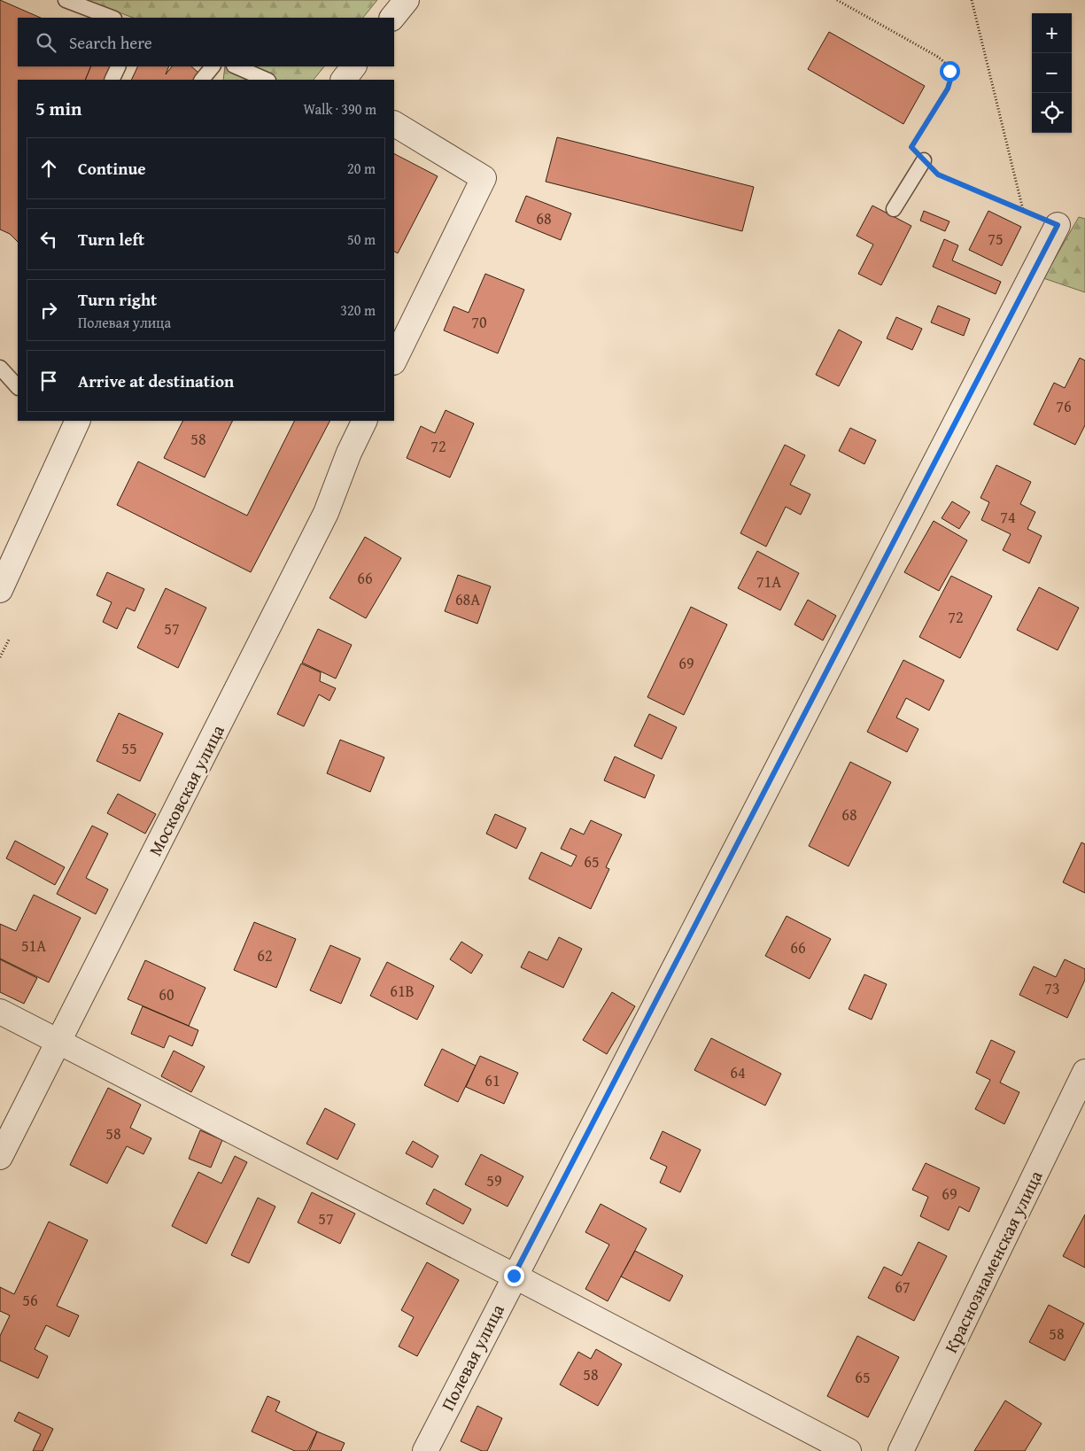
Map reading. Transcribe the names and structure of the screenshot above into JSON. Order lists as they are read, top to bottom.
{
  "streets": {
    "street": ["Московская улица", "Краснознаменская улица", "Полевая улица"]
  },
  "house_numbers": [
    "68",
    "75",
    "70",
    "76",
    "58",
    "72",
    "74",
    "66",
    "71А",
    "68А",
    "72",
    "57",
    "69",
    "55",
    "68",
    "65",
    "51А",
    "66",
    "62",
    "73",
    "61В",
    "60",
    "64",
    "61",
    "58",
    "59",
    "69",
    "57",
    "67",
    "56",
    "58",
    "58",
    "65"
  ],
  "page": {
    "map_buttons": ["+", "−"],
    "search": "Search here",
    "heading": ["5 min", "Walk · 390 m"],
    "list": [
      ["Continue", "20 m"],
      ["Turn left", "50 m"],
      ["Turn right", "Полевая улица", "320 m"],
      "Arrive at destination"
    ]
  }
}
